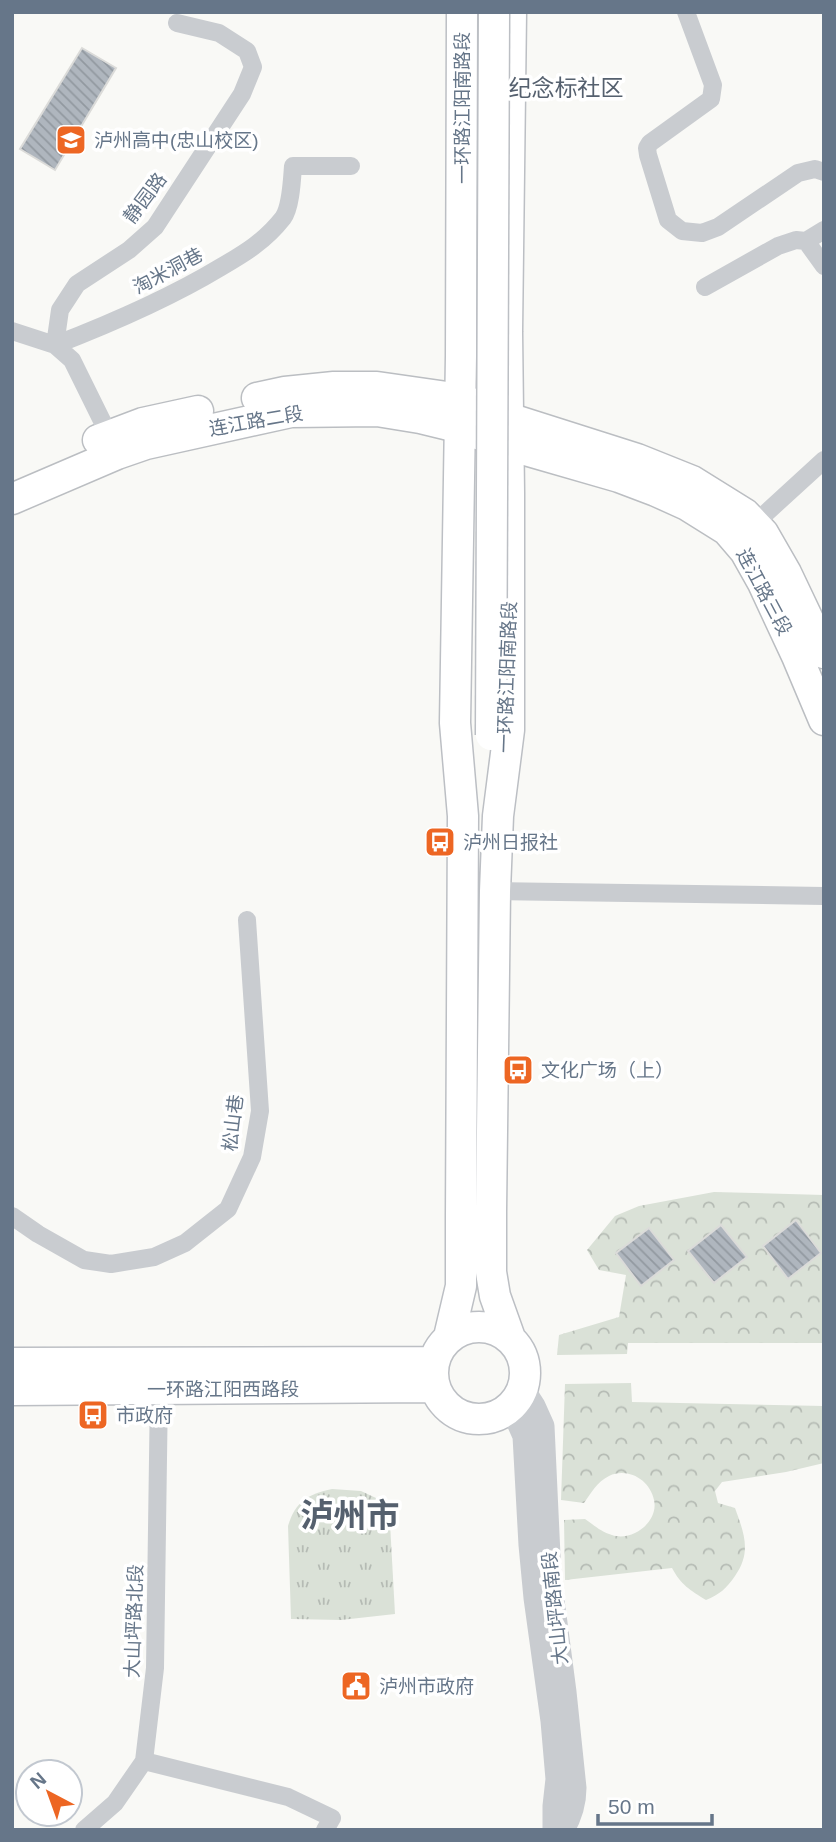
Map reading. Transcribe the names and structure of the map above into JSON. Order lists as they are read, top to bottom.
{
  "streets": {
    "main road": [
      "一环路江阳南路段",
      "连江路二段",
      "连江路三段",
      "一环路江阳西路段"
    ],
    "street": [
      "静园路",
      "淘米洞巷",
      "松山巷",
      "大山坪路南段",
      "大山坪路北段"
    ]
  },
  "crossings": [
    ["一环路江阳南路段", "连江路二段"],
    ["一环路江阳南路段", "连江路三段"],
    ["一环路江阳南路段", "一环路江阳西路段"],
    ["一环路江阳南路段", "大山坪路南段"],
    ["静园路", "淘米洞巷"],
    ["连江路二段", "连江路三段"],
    ["一环路江阳西路段", "大山坪路南段"],
    ["一环路江阳西路段", "大山坪路北段"]
  ],
  "districts": ["纪念标社区", "泸州市"],
  "places": {
    "school or university": ["泸州高中(忠山校区)"],
    "bus stop": ["泸州日报社", "文化广场（上）", "市政府"],
    "public building": ["泸州市政府"]
  },
  "scale_bar": "50 m",
  "north": "top left"
}
